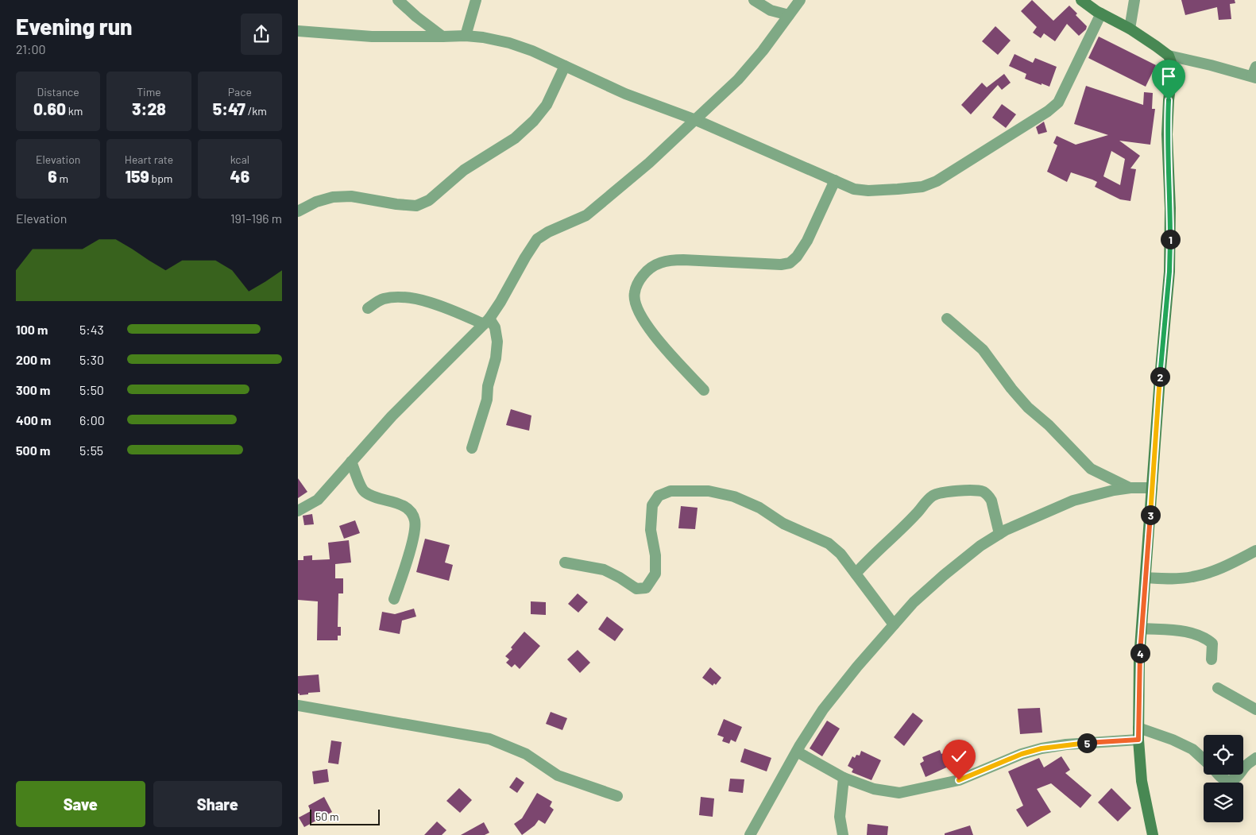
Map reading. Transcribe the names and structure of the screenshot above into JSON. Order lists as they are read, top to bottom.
{
  "scale_bar": "50 m",
  "page": {
    "heading": ["Evening run", "21:00"],
    "stats": [
      ["Distance", "0.60 km"],
      ["Time", "3:28"],
      ["Pace", "5:47 /km"],
      ["Elevation", "6 m"],
      ["Heart rate", "159 bpm"],
      ["kcal", "46"]
    ],
    "chart": ["Elevation", "191–196 m"],
    "pins": [
      "1",
      "2",
      "3",
      "4",
      "5"
    ],
    "list": [
      {
        "name": "100 m",
        "note": "5:43"
      },
      {
        "name": "200 m",
        "note": "5:30"
      },
      {
        "name": "300 m",
        "note": "5:50"
      },
      {
        "name": "400 m",
        "note": "6:00"
      },
      {
        "name": "500 m",
        "note": "5:55"
      }
    ],
    "buttons": ["Save", "Share"],
    "scale": "50 m"
  }
}
